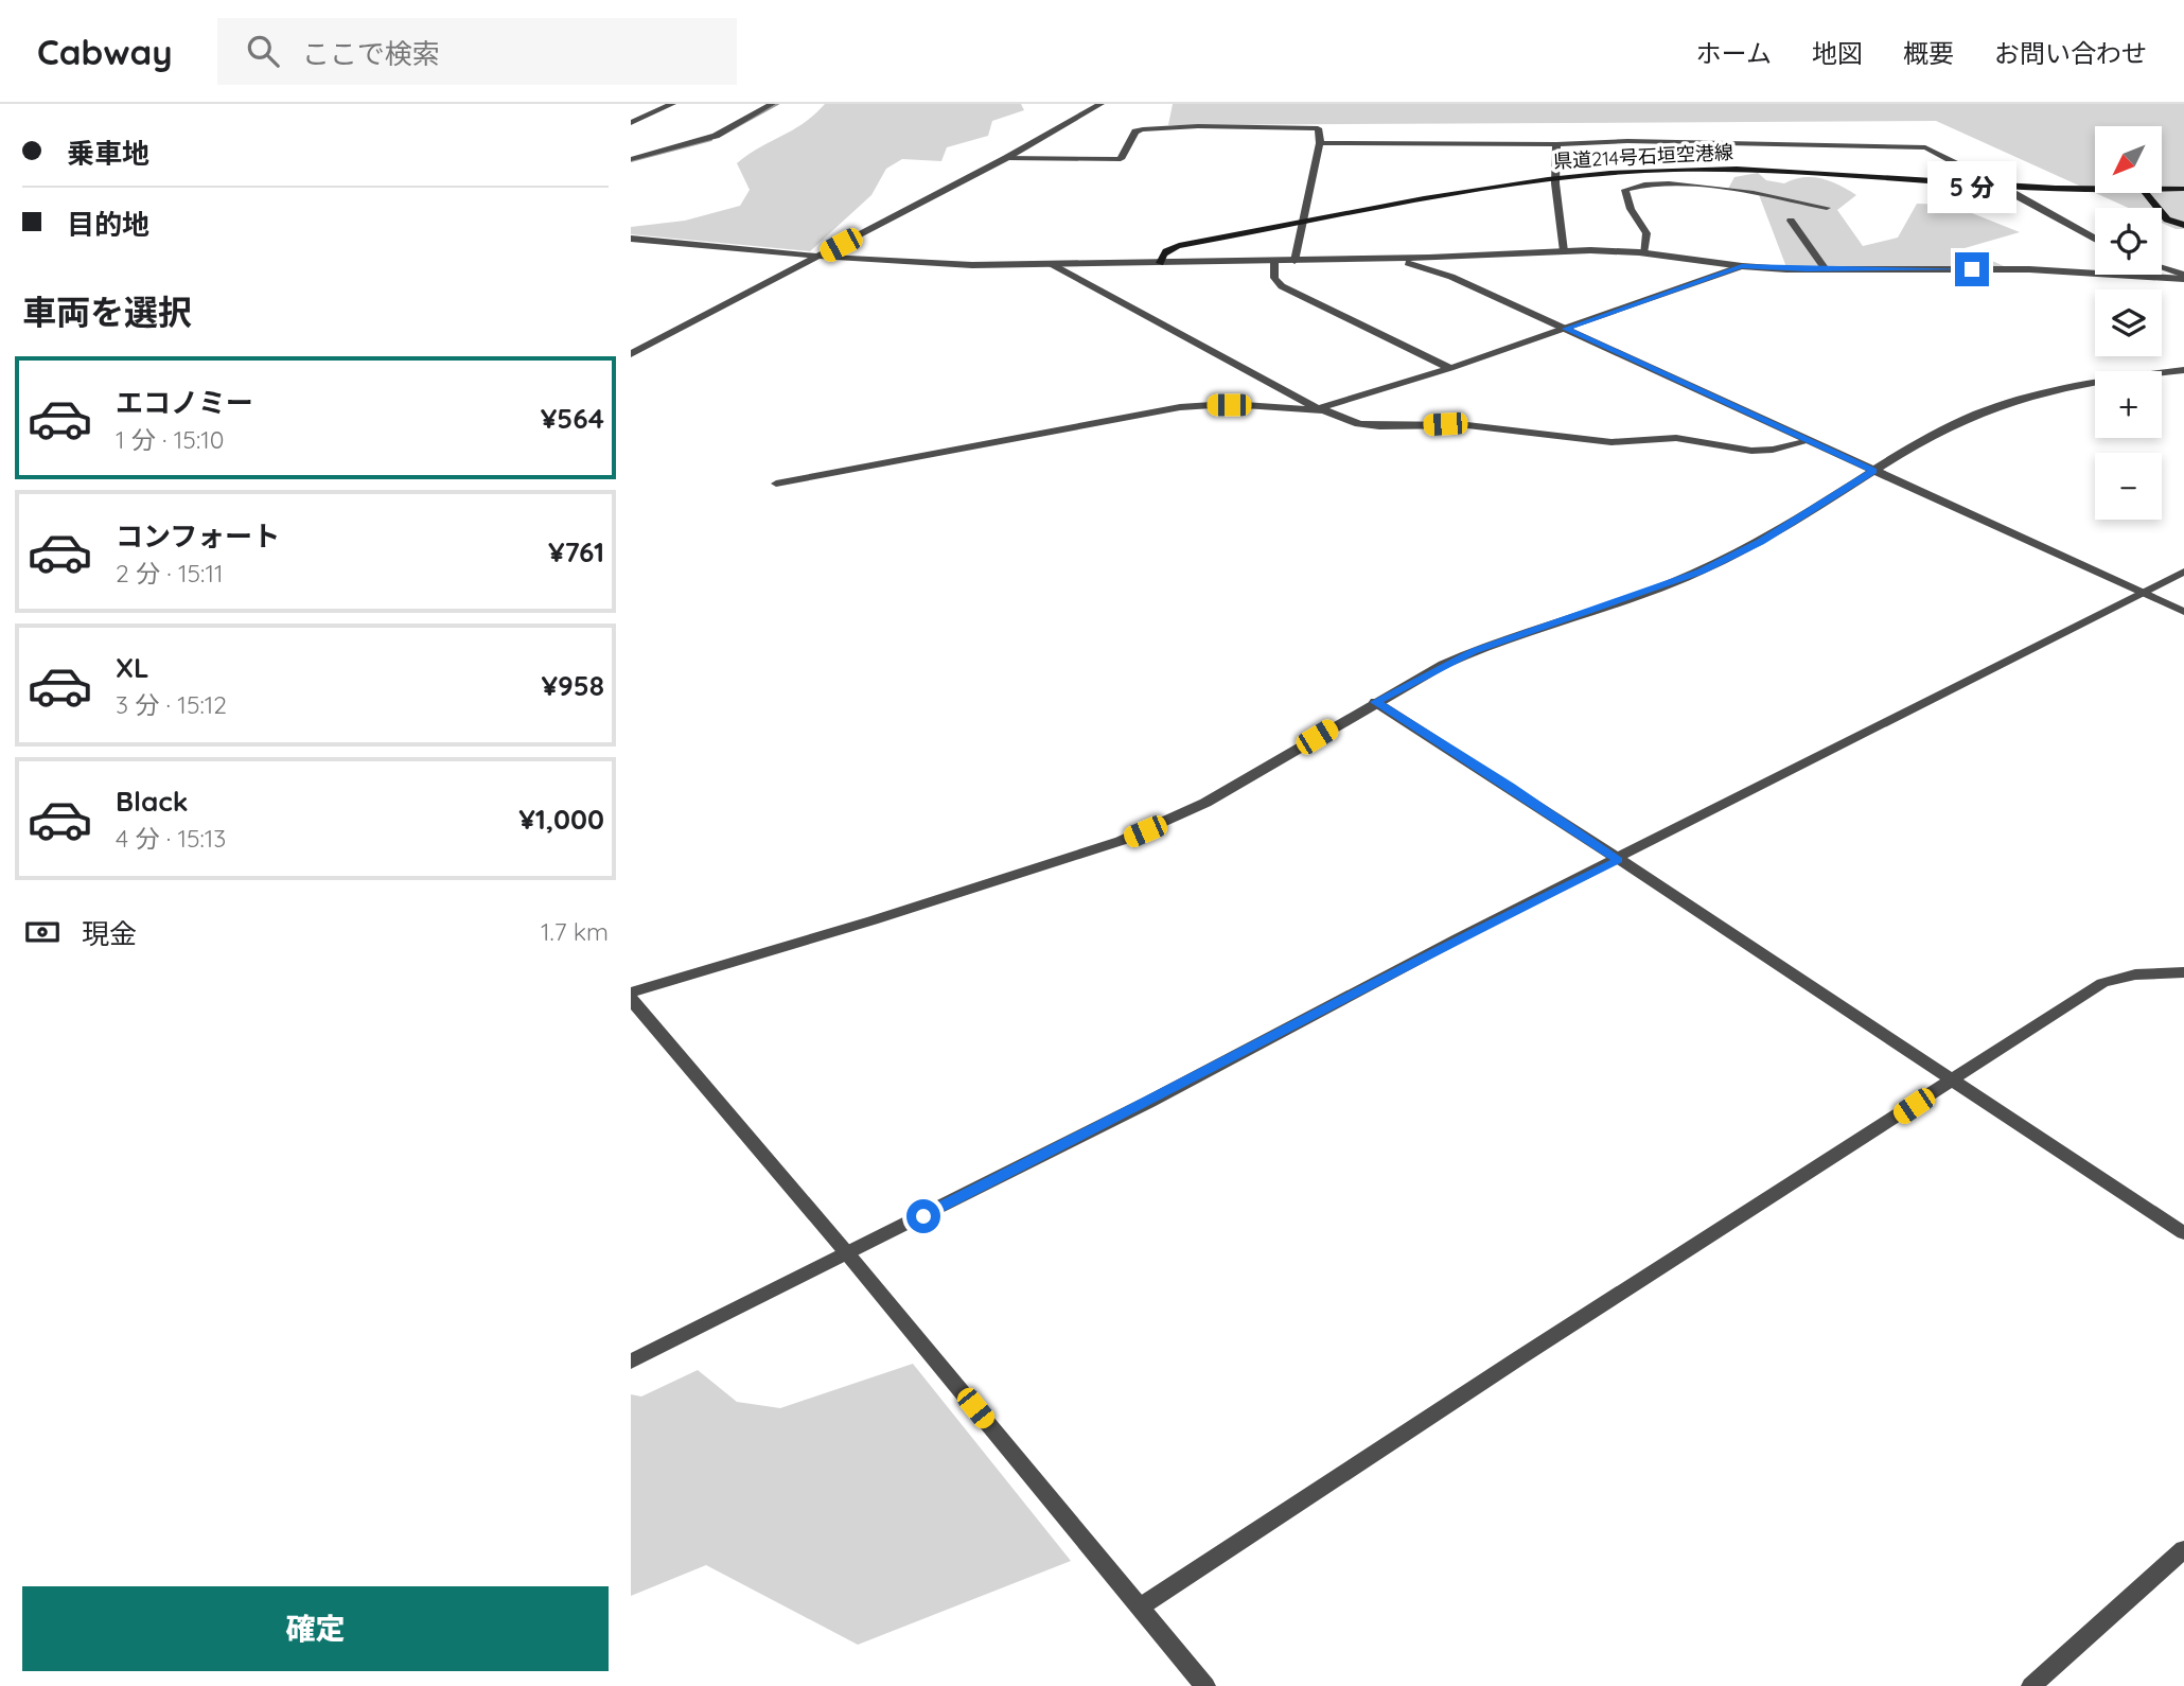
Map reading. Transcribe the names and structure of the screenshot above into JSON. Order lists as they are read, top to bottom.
{
  "streets": {
    "main road": ["県道214号石垣空港線"]
  },
  "north": "bottom left",
  "page": {
    "header": "Cabway",
    "search": "ここで検索",
    "nav": [
      "ホーム",
      "地図",
      "概要",
      "お問い合わせ"
    ],
    "banner": ["乗車地", "目的地"],
    "map_buttons": ["+", "−"],
    "bubble": "5 分",
    "heading": "車両を選択",
    "list": [
      {
        "name": "エコノミー",
        "note": "1 分 · 15:10",
        "value": "¥564"
      },
      {
        "name": "コンフォート",
        "note": "2 分 · 15:11",
        "value": "¥761"
      },
      {
        "name": "XL",
        "note": "3 分 · 15:12",
        "value": "¥958"
      },
      {
        "name": "Black",
        "note": "4 分 · 15:13",
        "value": "¥1,000"
      }
    ],
    "pay": ["現金", "1.7 km"],
    "buttons": "確定"
  }
}
